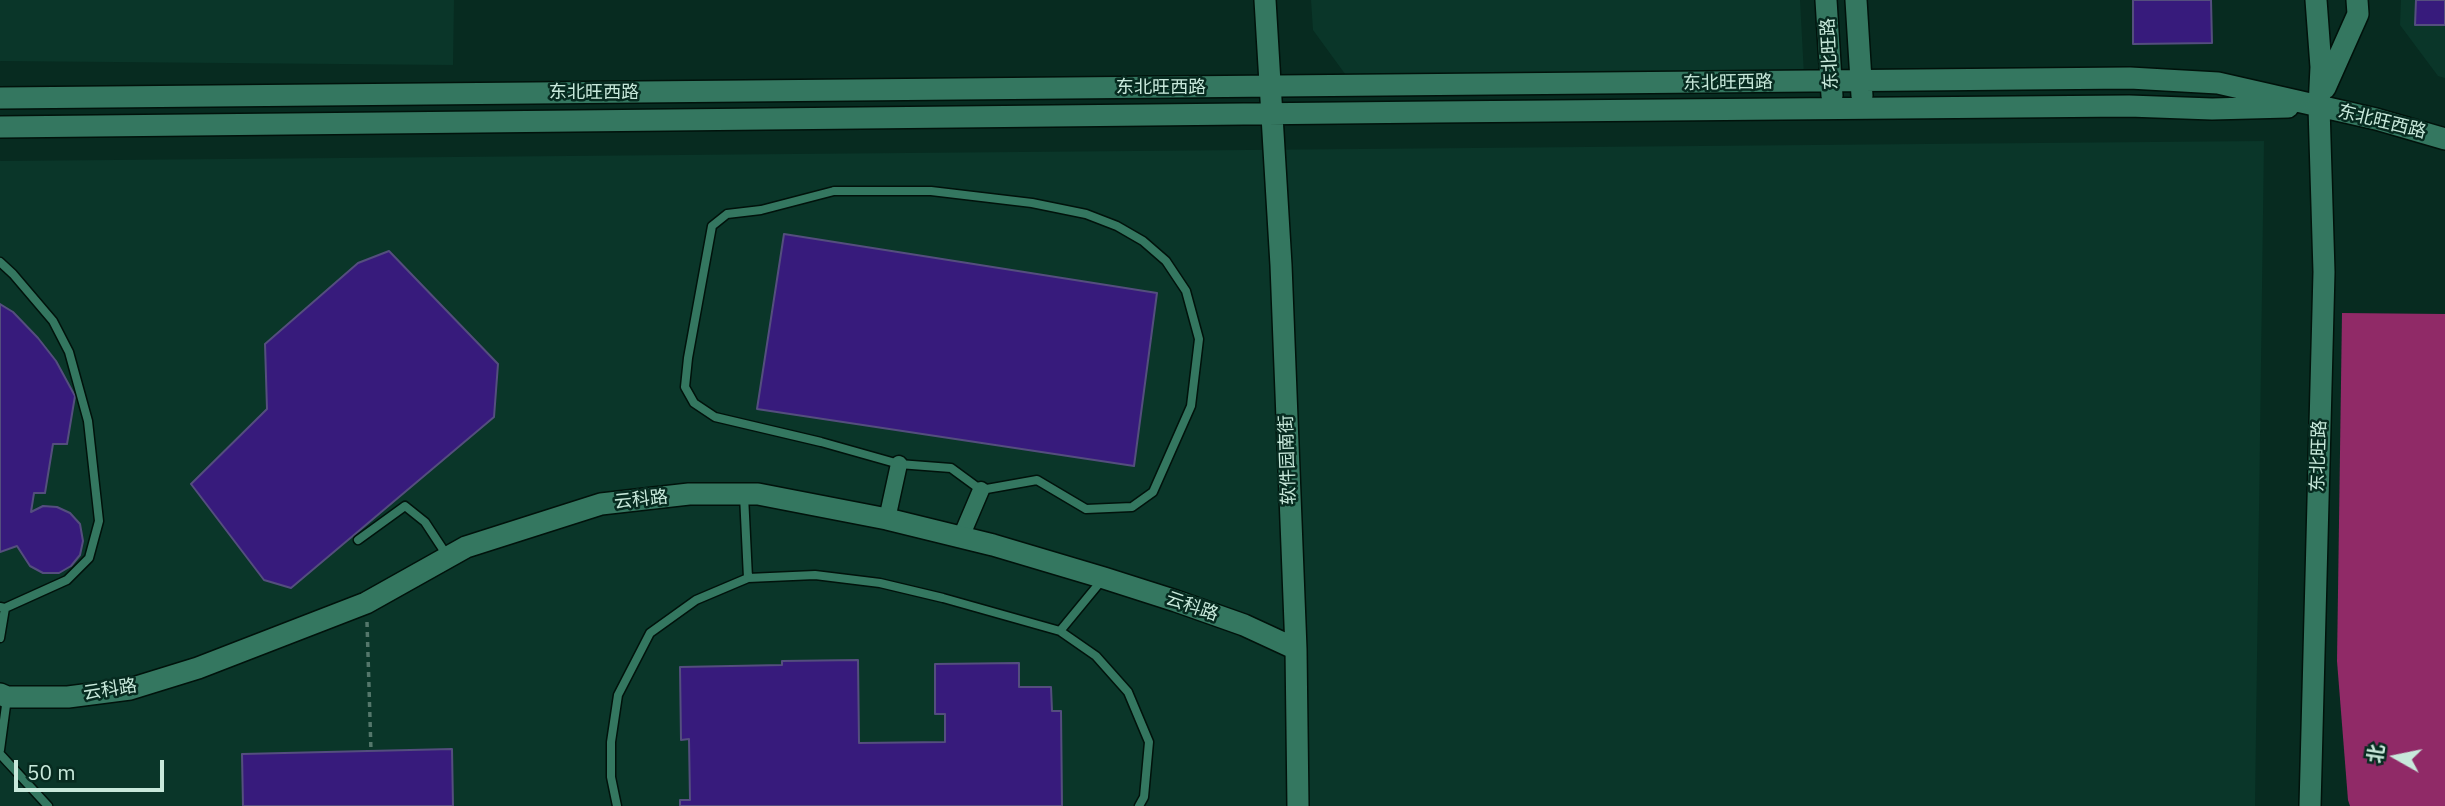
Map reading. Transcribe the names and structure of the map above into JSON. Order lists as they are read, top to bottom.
{
  "streets": {
    "street": [
      "东北旺路",
      "东北旺西路",
      "软件园南街",
      "云科路"
    ]
  },
  "crossings": [
    ["东北旺路", "东北旺西路"],
    ["东北旺西路", "软件园南街"],
    ["软件园南街", "云科路"]
  ],
  "scale_bar": "50 m",
  "north": "left"
}
